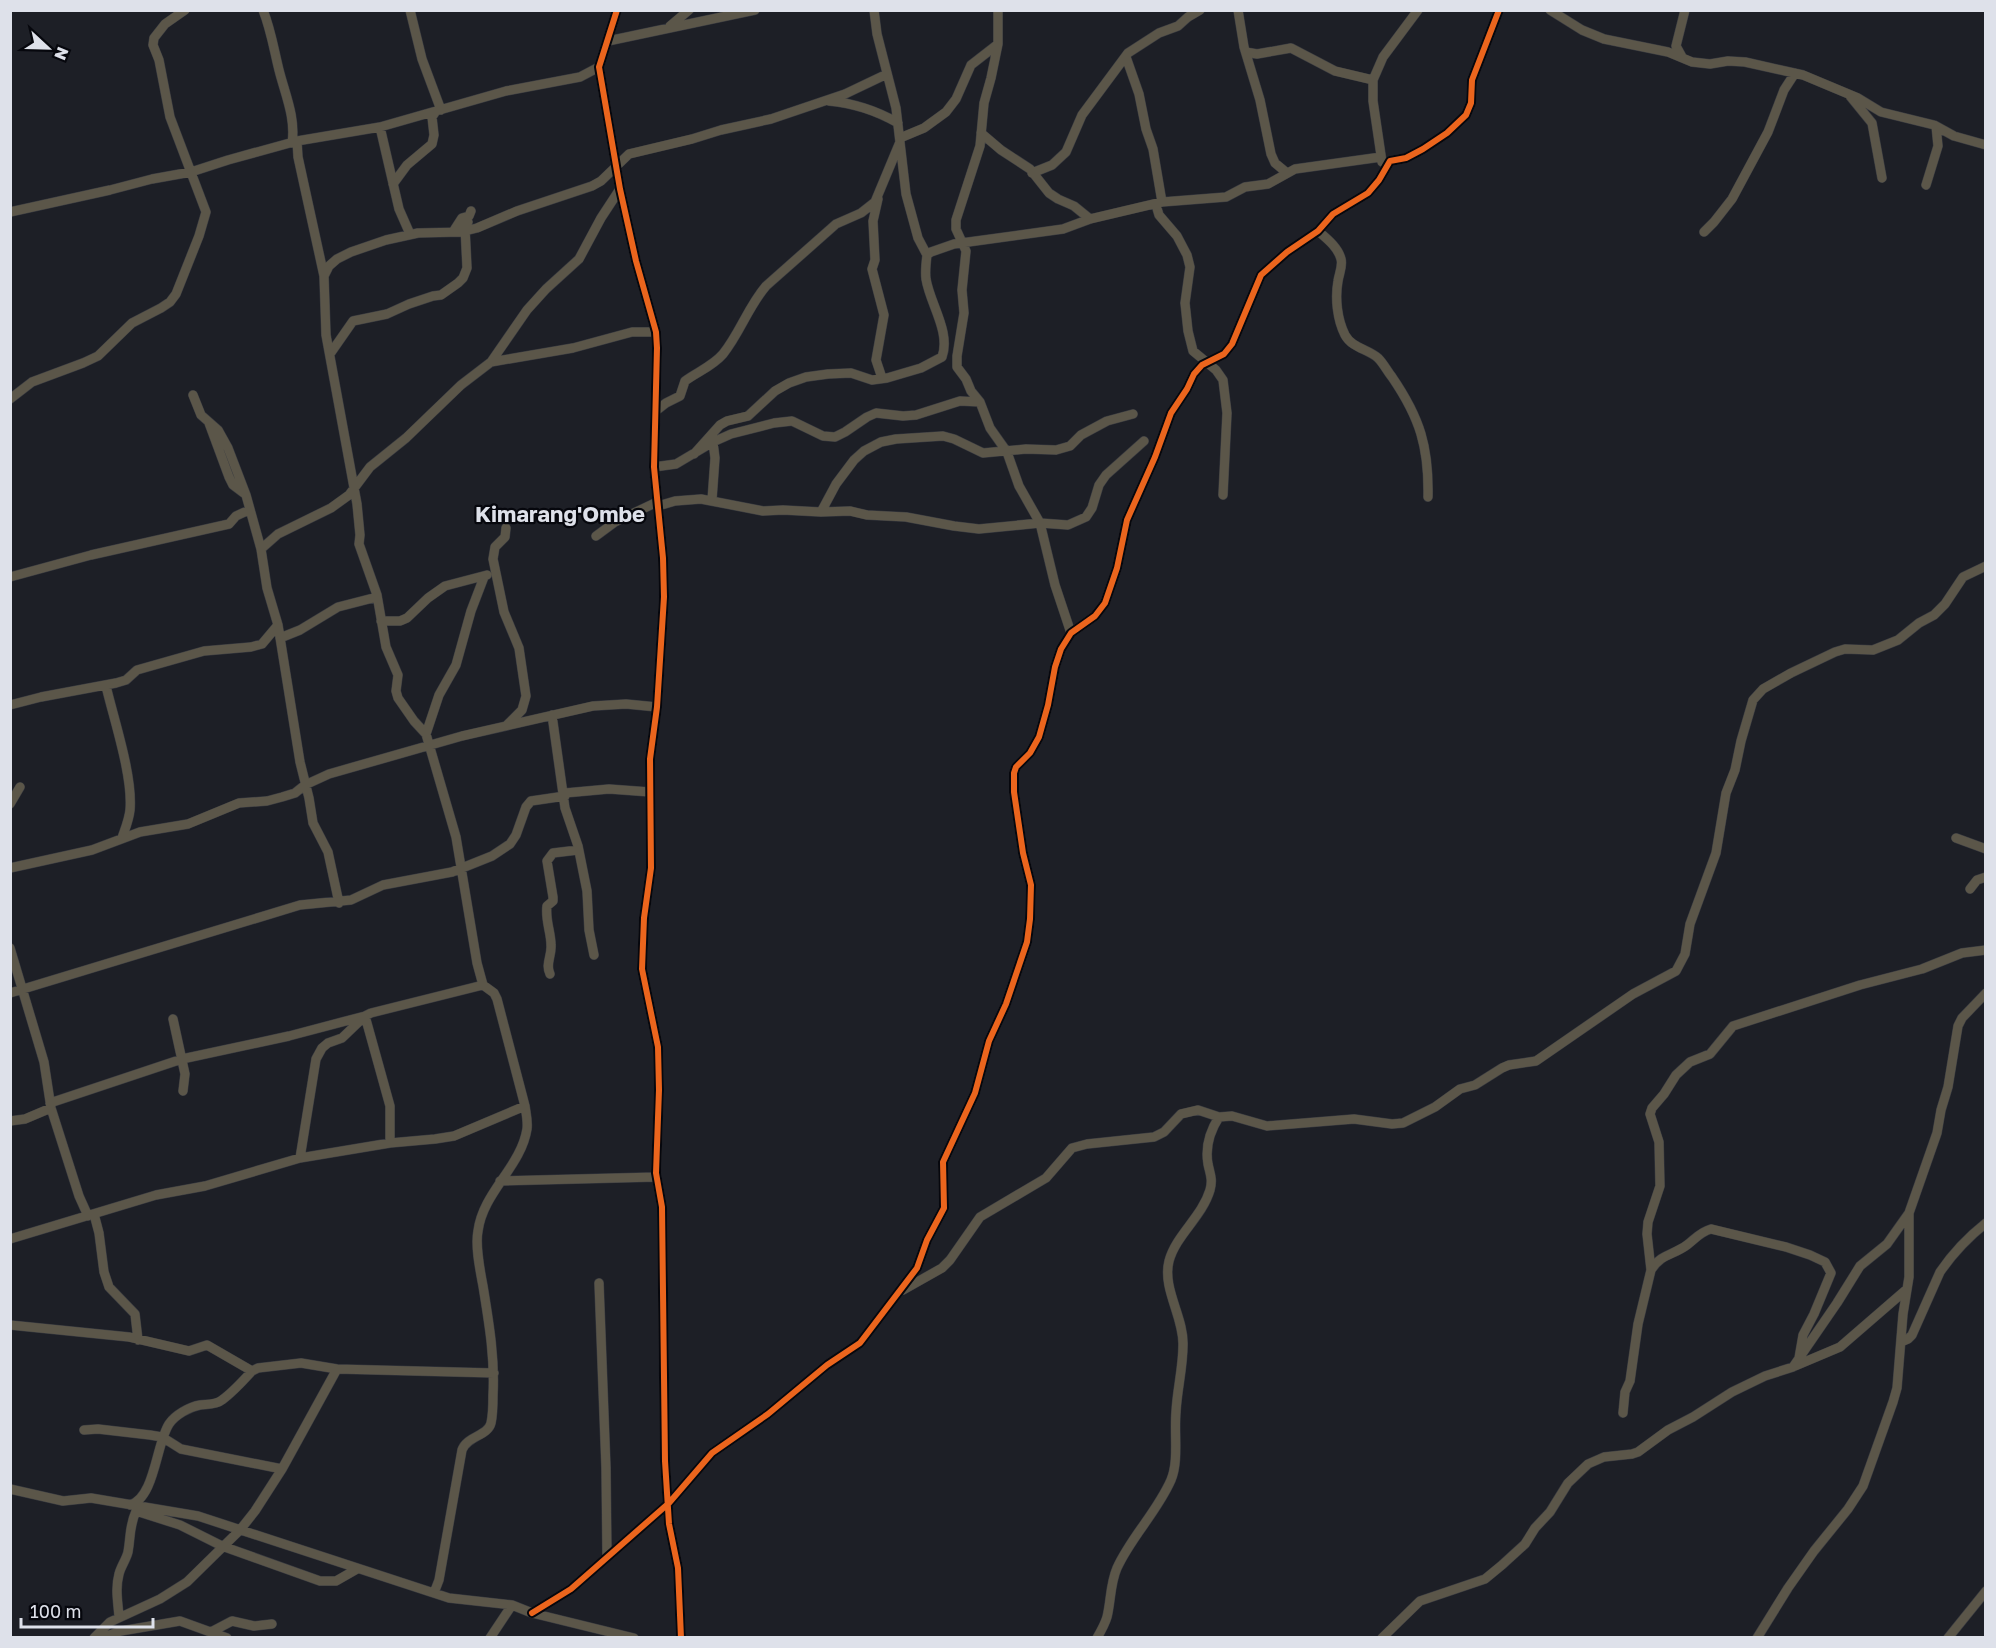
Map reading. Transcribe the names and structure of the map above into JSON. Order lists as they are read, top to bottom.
{
  "districts": ["Kimarang'Ombe"],
  "scale_bar": "100 m",
  "north": "right"
}
